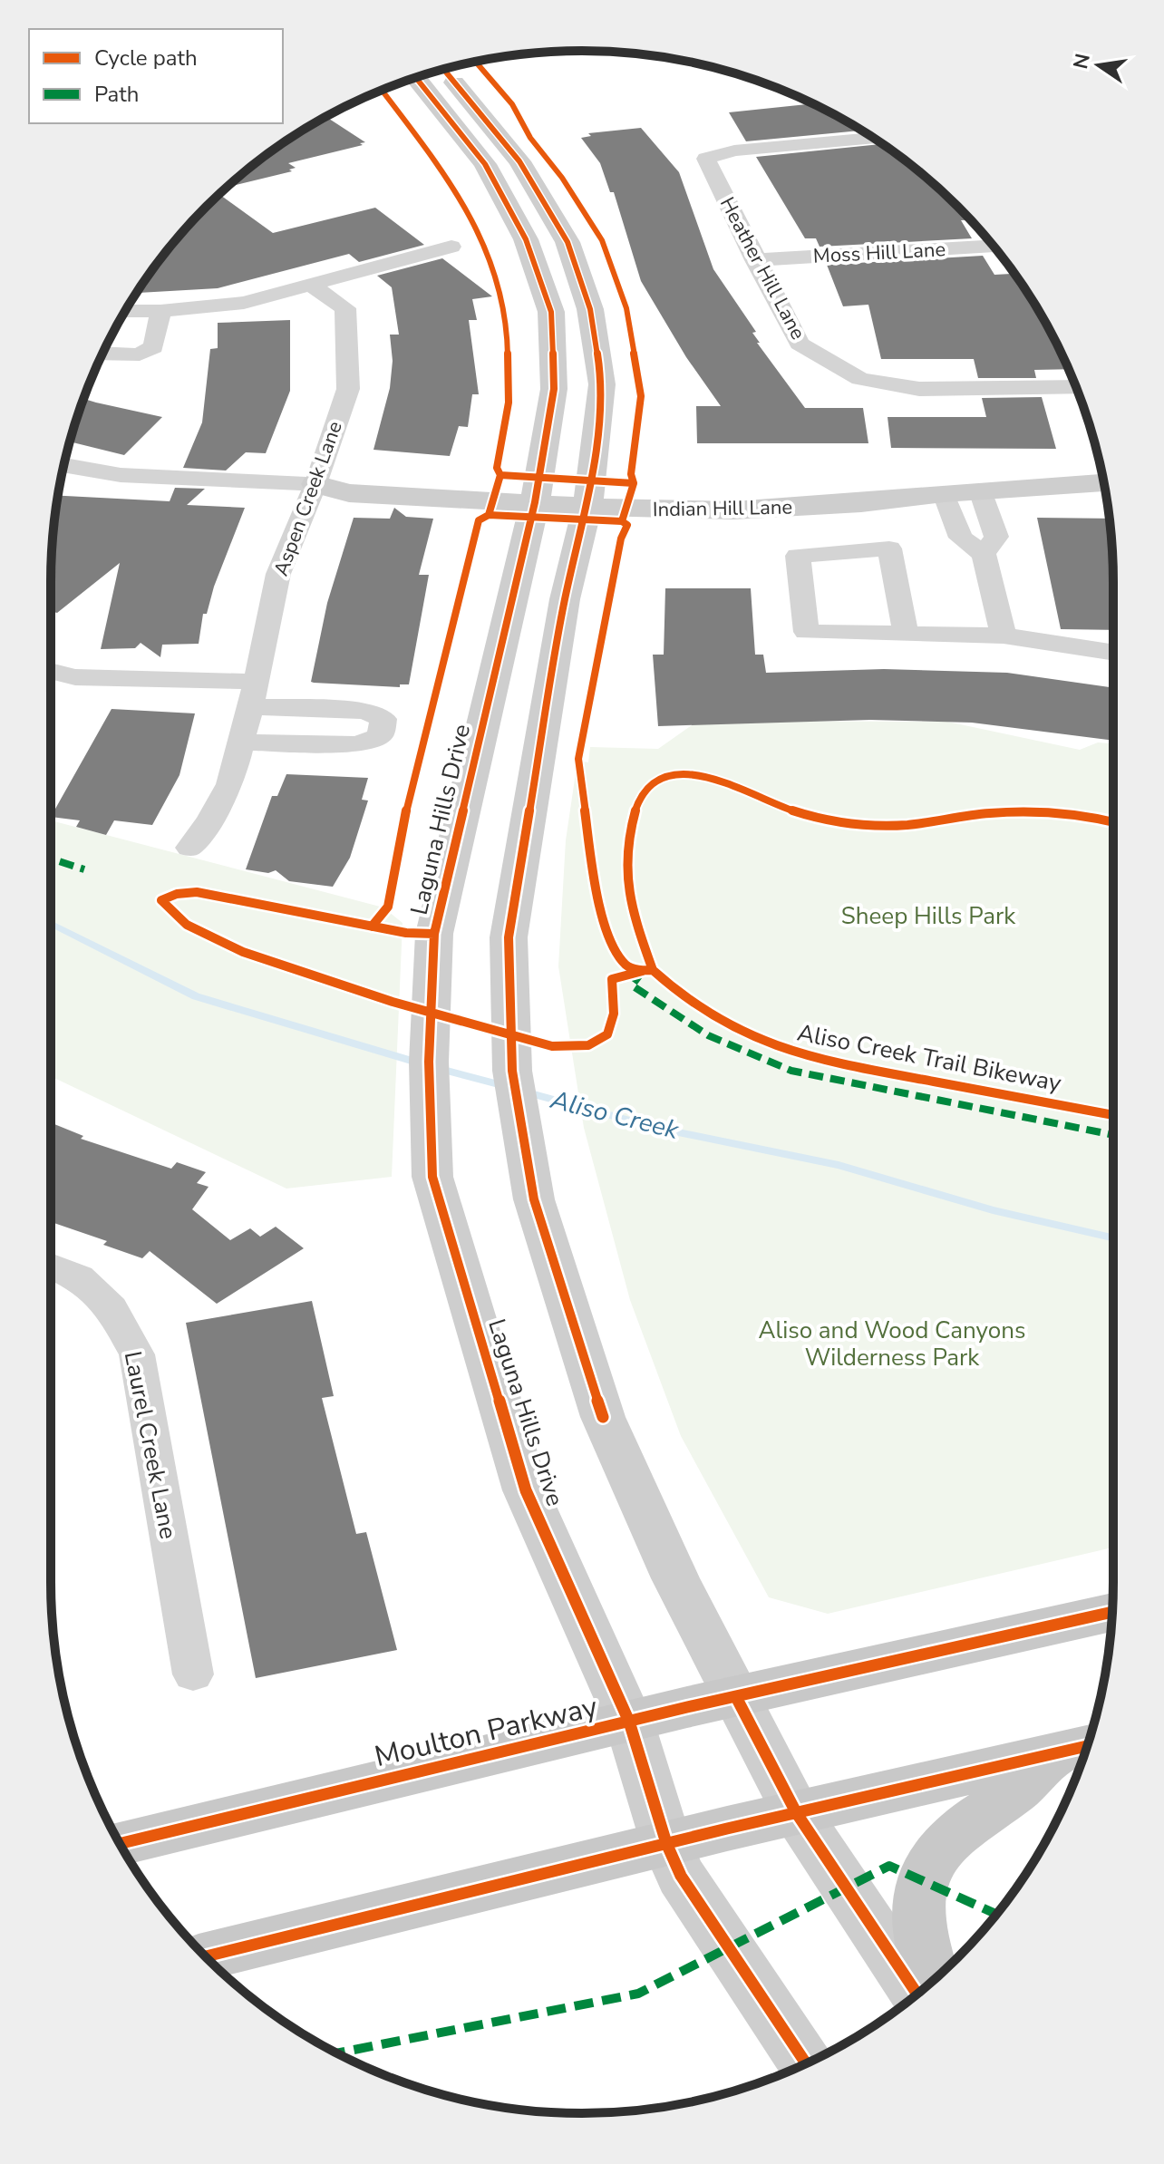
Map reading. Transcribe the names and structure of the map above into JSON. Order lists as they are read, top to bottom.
{
  "streets": {
    "main road": ["Indian Hill Lane", "Laguna Hills Drive", "Moulton Parkway"],
    "street": [
      "Moss Hill Lane",
      "Heather Hill Lane",
      "Aspen Creek Lane",
      "Laurel Creek Lane"
    ],
    "cycle path": ["Aliso Creek Trail Bikeway"]
  },
  "crossings": [
    ["Moss Hill Lane", "Heather Hill Lane"],
    ["Aspen Creek Lane", "Indian Hill Lane"],
    ["Indian Hill Lane", "Laguna Hills Drive"],
    ["Laguna Hills Drive", "Moulton Parkway"]
  ],
  "water": ["Aliso Creek"],
  "parks": ["Sheep Hills Park", "Aliso and Wood Canyons Wilderness Park"],
  "legend": ["Cycle path", "Path"],
  "north": "left"
}
